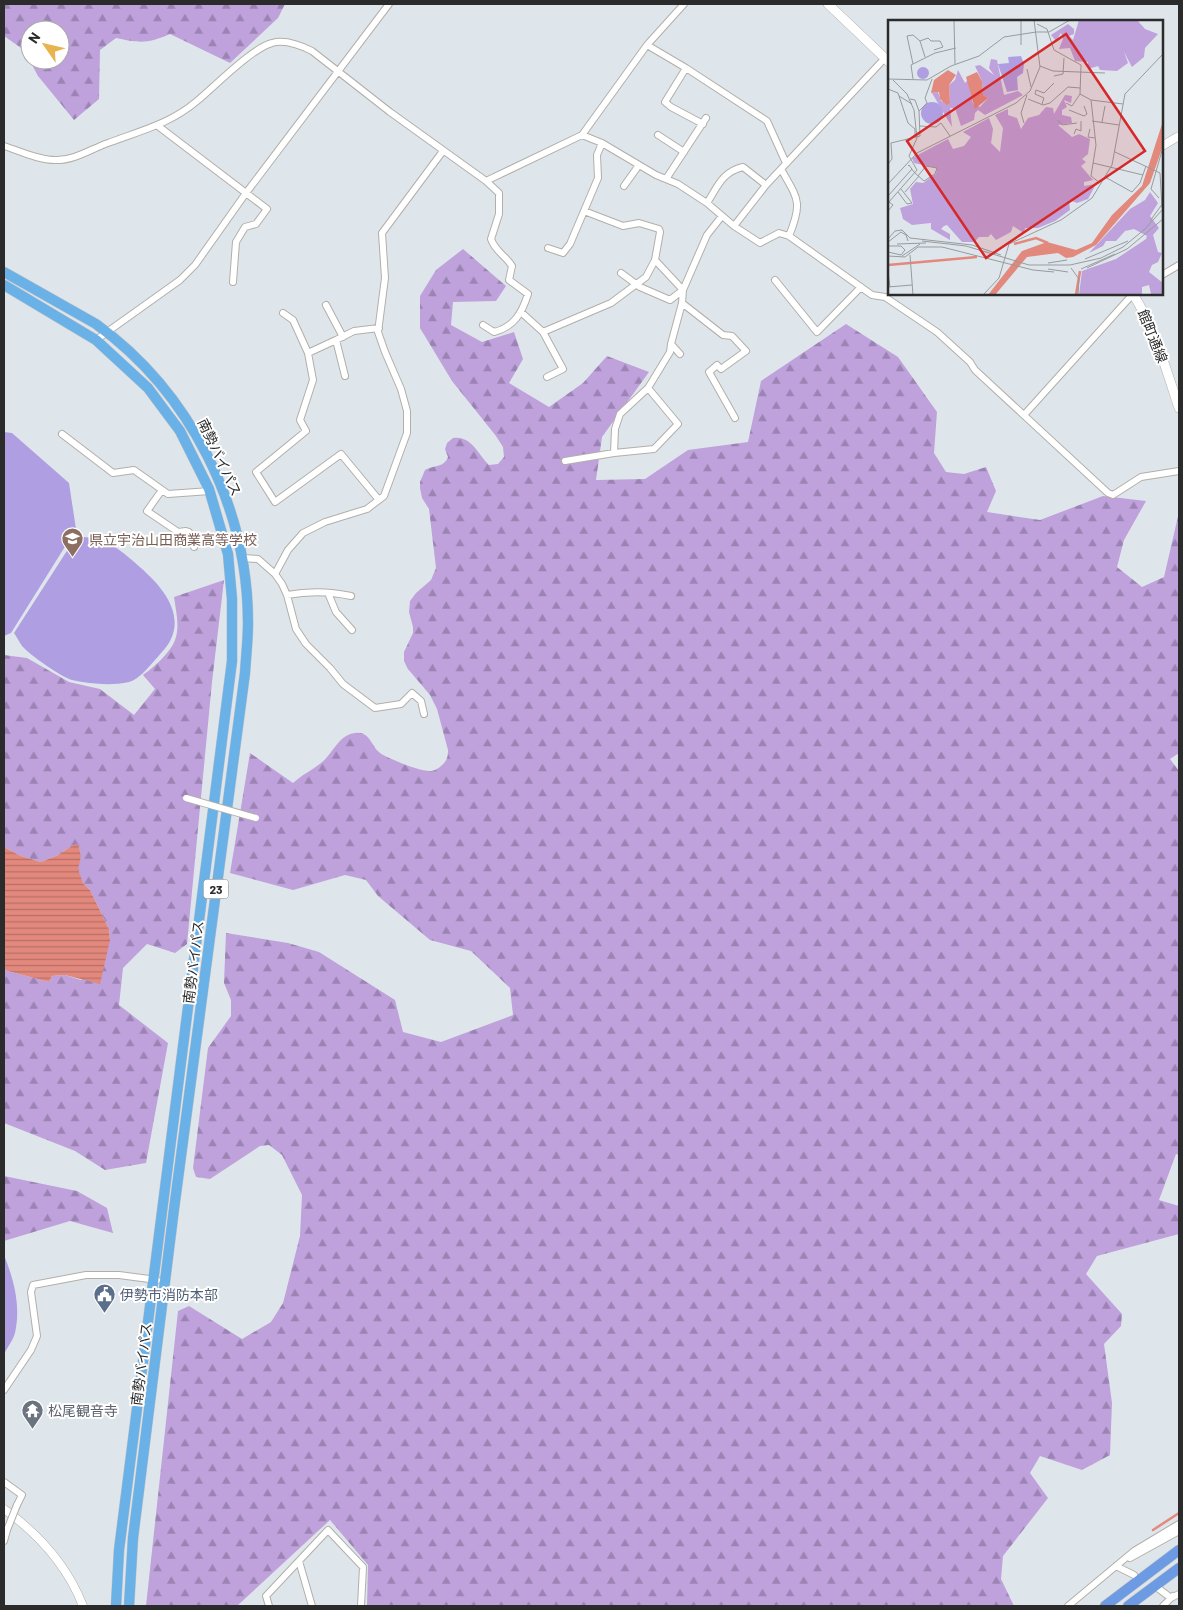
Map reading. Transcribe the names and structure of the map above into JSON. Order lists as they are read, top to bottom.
{
  "streets": {
    "highway": ["南勢バイパス", "23"],
    "main road": ["館町通線"]
  },
  "places": {
    "school or university": ["県立宇治山田商業高等学校"],
    "public building": ["伊勢市消防本部"],
    "temple": ["松尾観音寺"]
  },
  "north": "top left"
}
